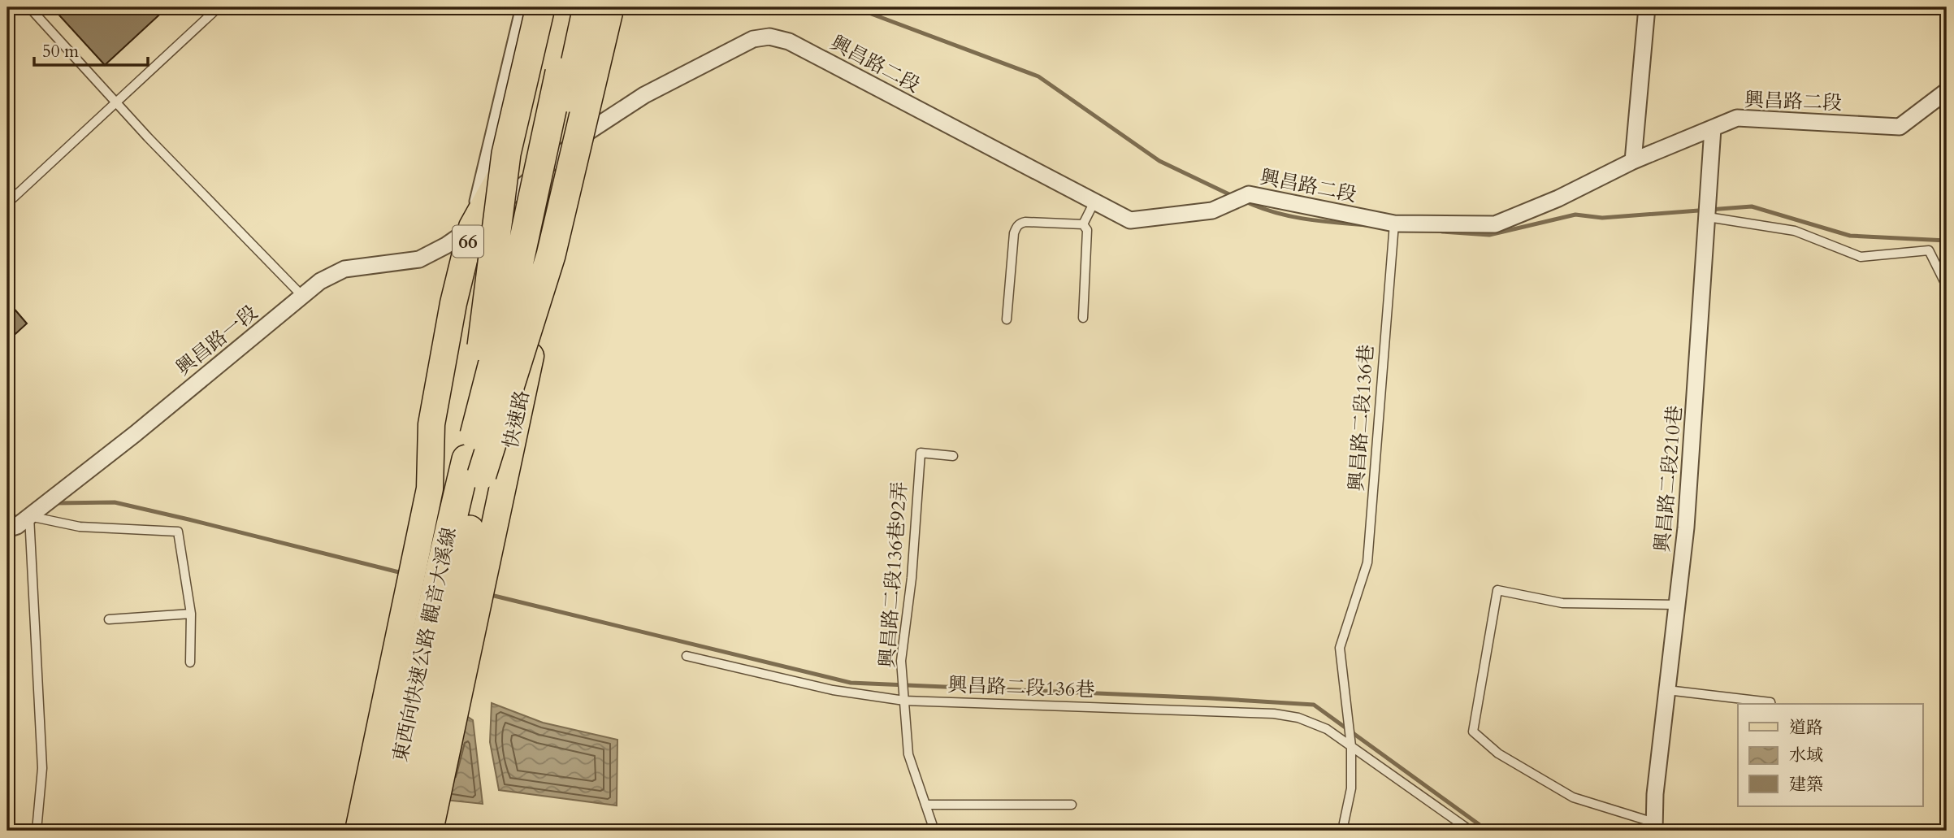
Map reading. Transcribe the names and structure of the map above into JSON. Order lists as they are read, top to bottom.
{
  "streets": {
    "highway": ["66", "東西向快速公路 觀音大溪線"],
    "main road": ["快速路"],
    "street": ["興昌路二段", "興昌路一段", "興昌路二段210巷"],
    "lane": ["興昌路二段136巷", "興昌路二段136巷92弄"]
  },
  "crossings": [
    ["興昌路二段", "66"],
    ["興昌路二段", "興昌路一段"],
    ["興昌路二段", "興昌路二段136巷"],
    ["興昌路二段", "快速路"],
    ["興昌路二段", "興昌路二段210巷"],
    ["66", "興昌路一段"],
    ["66", "東西向快速公路 觀音大溪線"],
    ["興昌路二段136巷", "興昌路二段136巷92弄"]
  ],
  "legend": ["道路", "水域", "建築"],
  "scale_bar": "50 m"
}
